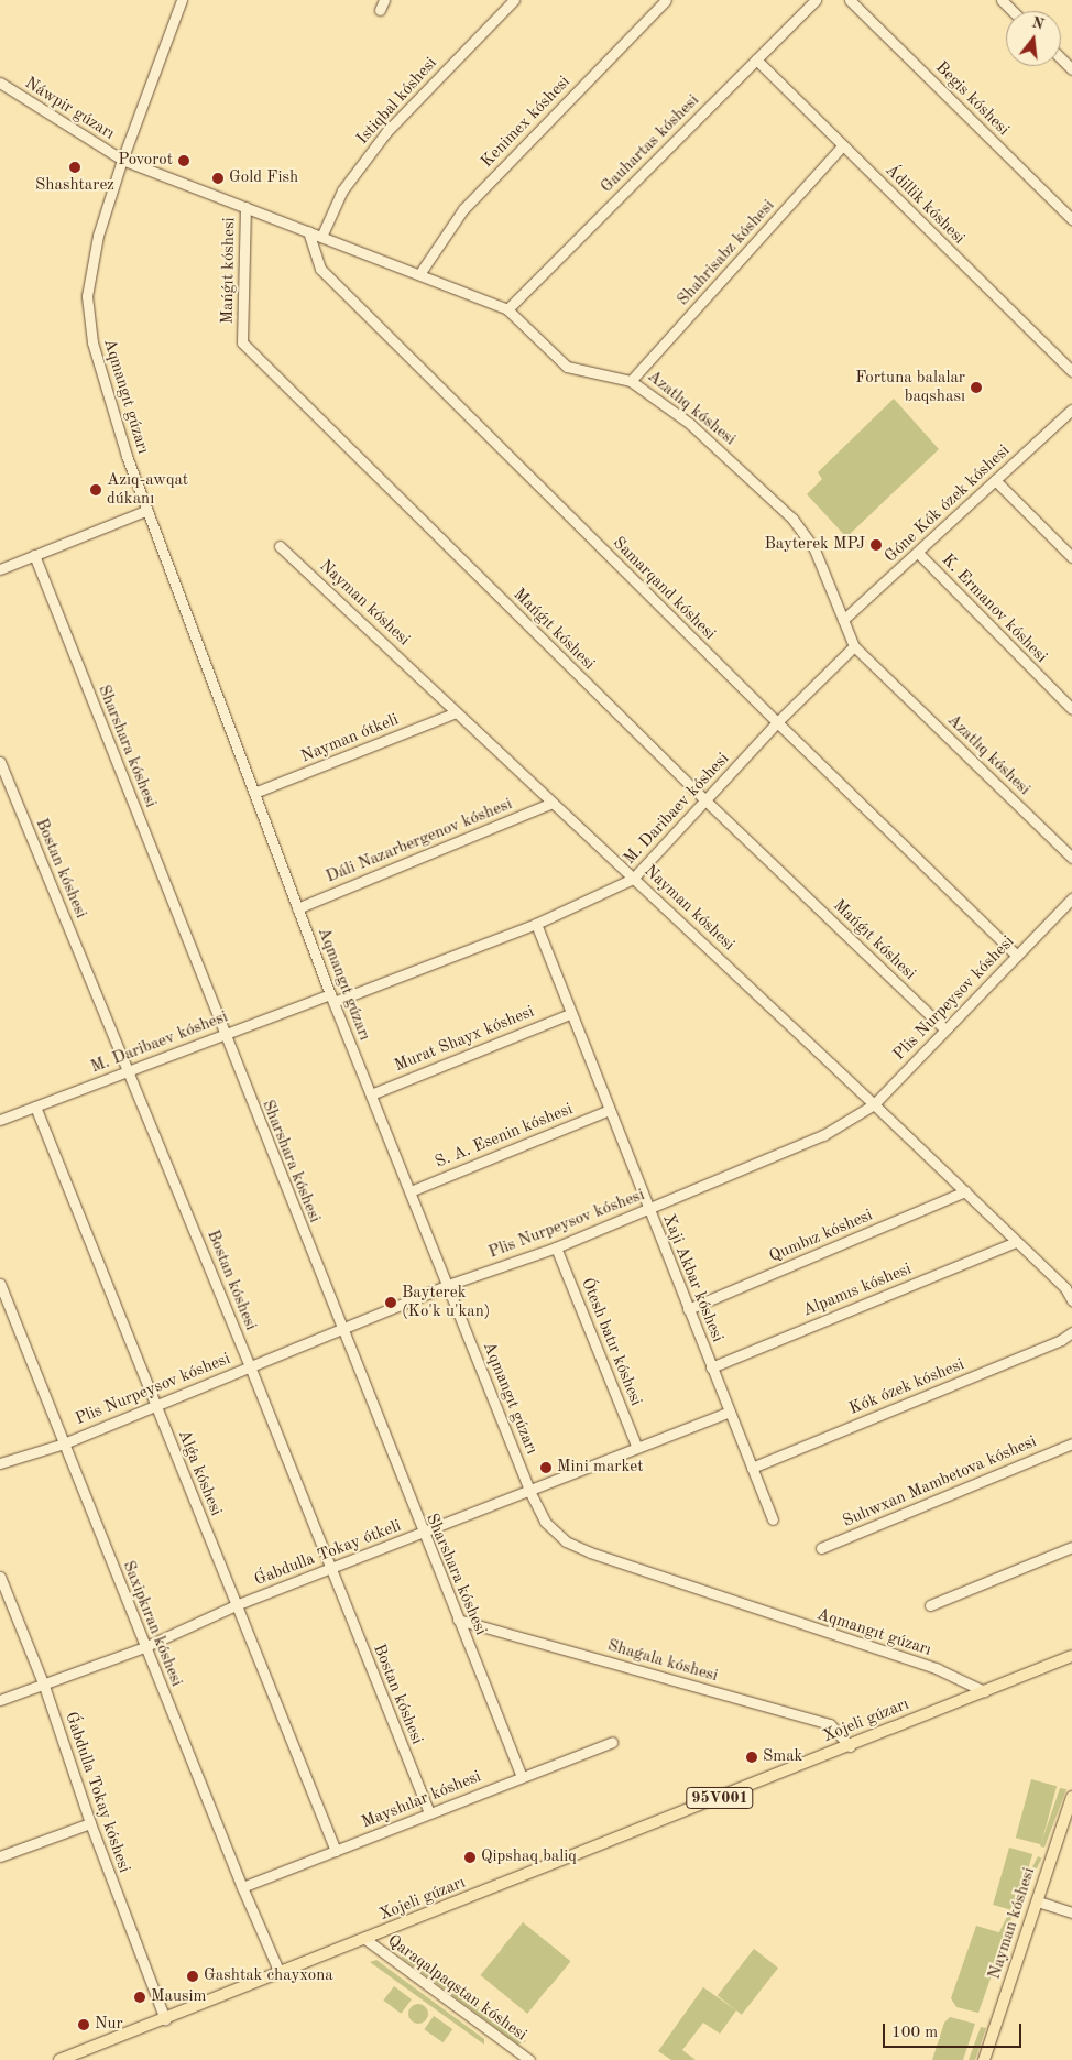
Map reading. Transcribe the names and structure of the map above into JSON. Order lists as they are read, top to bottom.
{
  "streets": {
    "main road": ["Nayman kóshesi", "Xojeli gúzarı", "95V001"],
    "street": [
      "Begis kóshesi",
      "Istiqbal kóshesi",
      "Náwpir gúzarı",
      "Kenimex kóshesi",
      "Gauhartas kóshesi",
      "Ádillik kóshesi",
      "Shahrisabz kóshesi",
      "Mańǵıt kóshesi",
      "Aqmangıt gúzarı",
      "Azatlıq kóshesi",
      "Góne Kók ózek kóshesi",
      "Samarqand kóshesi",
      "K. Ermanov kóshesi",
      "Nayman ótkeli",
      "Sharshara kóshesi",
      "M. Daribaev kóshesi",
      "Dáli Nazarbergenov kóshesi",
      "Bostan kóshesi",
      "Plis Nurpeysov kóshesi",
      "Murat Shayx kóshesi",
      "S. A. Esenin kóshesi",
      "Qumbız kóshesi",
      "Xaji Akbar kóshesi",
      "Alpamıs kóshesi",
      "Ótesh batır kóshesi",
      "Kók ózek kóshesi",
      "Alǵa kóshesi",
      "Sulıwxan Mambetova kóshesi",
      "Ǵabdulla Tokay ótkeli",
      "Saxipkıran kóshesi",
      "Shaǵala kóshesi",
      "Ǵabdulla Tokay kóshesi",
      "Mayshılar kóshesi",
      "Qaraqalpaqstan kóshesi"
    ]
  },
  "crossings": [
    ["Istiqbal kóshesi", "Azatlıq kóshesi"],
    ["Náwpir gúzarı", "Aqmangıt gúzarı"],
    ["Náwpir gúzarı", "Azatlıq kóshesi"],
    ["Kenimex kóshesi", "Azatlıq kóshesi"],
    ["Gauhartas kóshesi", "Ádillik kóshesi"],
    ["Gauhartas kóshesi", "Azatlıq kóshesi"],
    ["Ádillik kóshesi", "Shahrisabz kóshesi"],
    ["Shahrisabz kóshesi", "Azatlıq kóshesi"],
    ["Mańǵıt kóshesi", "Azatlıq kóshesi"],
    ["Mańǵıt kóshesi", "M. Daribaev kóshesi"],
    ["Mańǵıt kóshesi", "Plis Nurpeysov kóshesi"],
    ["Aqmangıt gúzarı", "Azatlıq kóshesi"],
    ["Aqmangıt gúzarı", "Nayman ótkeli"],
    ["Aqmangıt gúzarı", "M. Daribaev kóshesi"],
    ["Aqmangıt gúzarı", "Dáli Nazarbergenov kóshesi"],
    ["Aqmangıt gúzarı", "Plis Nurpeysov kóshesi"],
    ["Aqmangıt gúzarı", "Murat Shayx kóshesi"],
    ["Aqmangıt gúzarı", "S. A. Esenin kóshesi"],
    ["Aqmangıt gúzarı", "Ǵabdulla Tokay ótkeli"],
    ["Aqmangıt gúzarı", "Xojeli gúzarı"],
    ["Azatlıq kóshesi", "Góne Kók ózek kóshesi"],
    ["Azatlıq kóshesi", "Samarqand kóshesi"],
    ["Azatlıq kóshesi", "M. Daribaev kóshesi"],
    ["Góne Kók ózek kóshesi", "K. Ermanov kóshesi"],
    ["Samarqand kóshesi", "M. Daribaev kóshesi"],
    ["Samarqand kóshesi", "Plis Nurpeysov kóshesi"],
    ["Nayman kóshesi", "Nayman ótkeli"],
    ["Nayman kóshesi", "M. Daribaev kóshesi"],
    ["Nayman kóshesi", "Dáli Nazarbergenov kóshesi"],
    ["Nayman kóshesi", "Plis Nurpeysov kóshesi"],
    ["Nayman kóshesi", "Qumbız kóshesi"],
    ["Nayman kóshesi", "Alpamıs kóshesi"],
    ["Sharshara kóshesi", "M. Daribaev kóshesi"],
    ["Sharshara kóshesi", "Plis Nurpeysov kóshesi"],
    ["Sharshara kóshesi", "Ǵabdulla Tokay ótkeli"],
    ["Sharshara kóshesi", "Shaǵala kóshesi"],
    ["Sharshara kóshesi", "Mayshılar kóshesi"],
    ["M. Daribaev kóshesi", "Bostan kóshesi"],
    ["M. Daribaev kóshesi", "Xaji Akbar kóshesi"],
    ["M. Daribaev kóshesi", "Alǵa kóshesi"],
    ["Bostan kóshesi", "Plis Nurpeysov kóshesi"],
    ["Bostan kóshesi", "Ǵabdulla Tokay ótkeli"],
    ["Bostan kóshesi", "Mayshılar kóshesi"],
    ["Plis Nurpeysov kóshesi", "Xaji Akbar kóshesi"],
    ["Plis Nurpeysov kóshesi", "Ótesh batır kóshesi"],
    ["Plis Nurpeysov kóshesi", "Alǵa kóshesi"],
    ["Plis Nurpeysov kóshesi", "Saxipkıran kóshesi"],
    ["Murat Shayx kóshesi", "Xaji Akbar kóshesi"],
    ["S. A. Esenin kóshesi", "Xaji Akbar kóshesi"],
    ["Qumbız kóshesi", "Xaji Akbar kóshesi"],
    ["Xaji Akbar kóshesi", "Alpamıs kóshesi"],
    ["Xaji Akbar kóshesi", "Kók ózek kóshesi"],
    ["Xaji Akbar kóshesi", "Ǵabdulla Tokay ótkeli"],
    ["Ótesh batır kóshesi", "Ǵabdulla Tokay ótkeli"],
    ["Alǵa kóshesi", "Ǵabdulla Tokay ótkeli"],
    ["Alǵa kóshesi", "Mayshılar kóshesi"],
    ["Ǵabdulla Tokay ótkeli", "Saxipkıran kóshesi"],
    ["Ǵabdulla Tokay ótkeli", "Ǵabdulla Tokay kóshesi"],
    ["Saxipkıran kóshesi", "Xojeli gúzarı"],
    ["Saxipkıran kóshesi", "Mayshılar kóshesi"],
    ["Shaǵala kóshesi", "Xojeli gúzarı"],
    ["Xojeli gúzarı", "Ǵabdulla Tokay kóshesi"],
    ["Xojeli gúzarı", "Qaraqalpaqstan kóshesi"]
  ],
  "places": [
    "Povorot",
    "Shashtarez",
    "Gold Fish",
    "Fortuna balalar baqshası",
    "Azıq-awqat dúkanı",
    "Bayterek MPJ",
    "Bayterek (Ko'k u'kan)",
    "Mini market",
    "Smak",
    "Qipshaq baliq",
    "Gashtak chayxona",
    "Mausim",
    "Nur"
  ],
  "scale_bar": "100 m",
  "north": "top"
}
